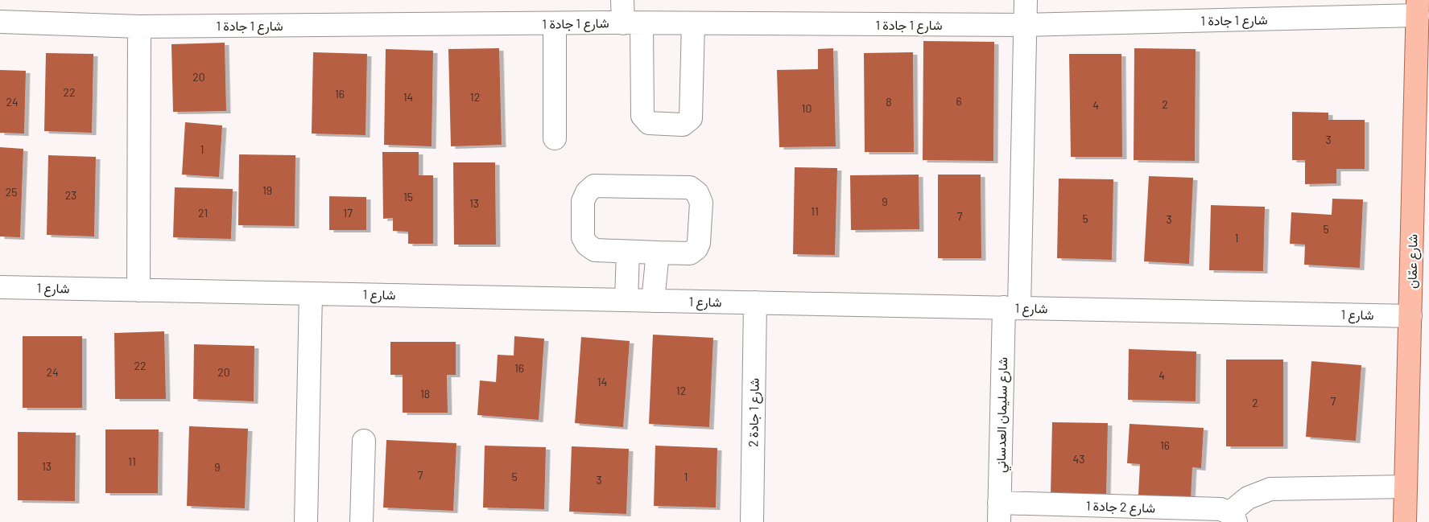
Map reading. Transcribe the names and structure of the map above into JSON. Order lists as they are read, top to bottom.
{
  "streets": {
    "main road": ["شارع عمّان"],
    "street": [
      "شارع 1 جادة 1",
      "شارع 1",
      "شارع 1 جادة 2",
      "شارع سليمان العدساني",
      "شارع 2 جادة 1"
    ]
  },
  "crossings": [
    ["شارع 1 جادة 1", "شارع عمّان"],
    ["شارع عمّان", "شارع 1"],
    ["شارع 1", "شارع 1 جادة 2"],
    ["شارع 1", "شارع سليمان العدساني"],
    ["شارع سليمان العدساني", "شارع 2 جادة 1"]
  ],
  "house_numbers": [
    "20",
    "22",
    "16",
    "14",
    "12",
    "6",
    "24",
    "8",
    "2",
    "4",
    "10",
    "3",
    "1",
    "19",
    "25",
    "23",
    "15",
    "9",
    "13",
    "11",
    "21",
    "17",
    "7",
    "5",
    "3",
    "5",
    "1",
    "22",
    "16",
    "24",
    "20",
    "4",
    "14",
    "12",
    "18",
    "7",
    "2",
    "16",
    "43",
    "11",
    "13",
    "9",
    "7",
    "5",
    "1",
    "3"
  ]
}
